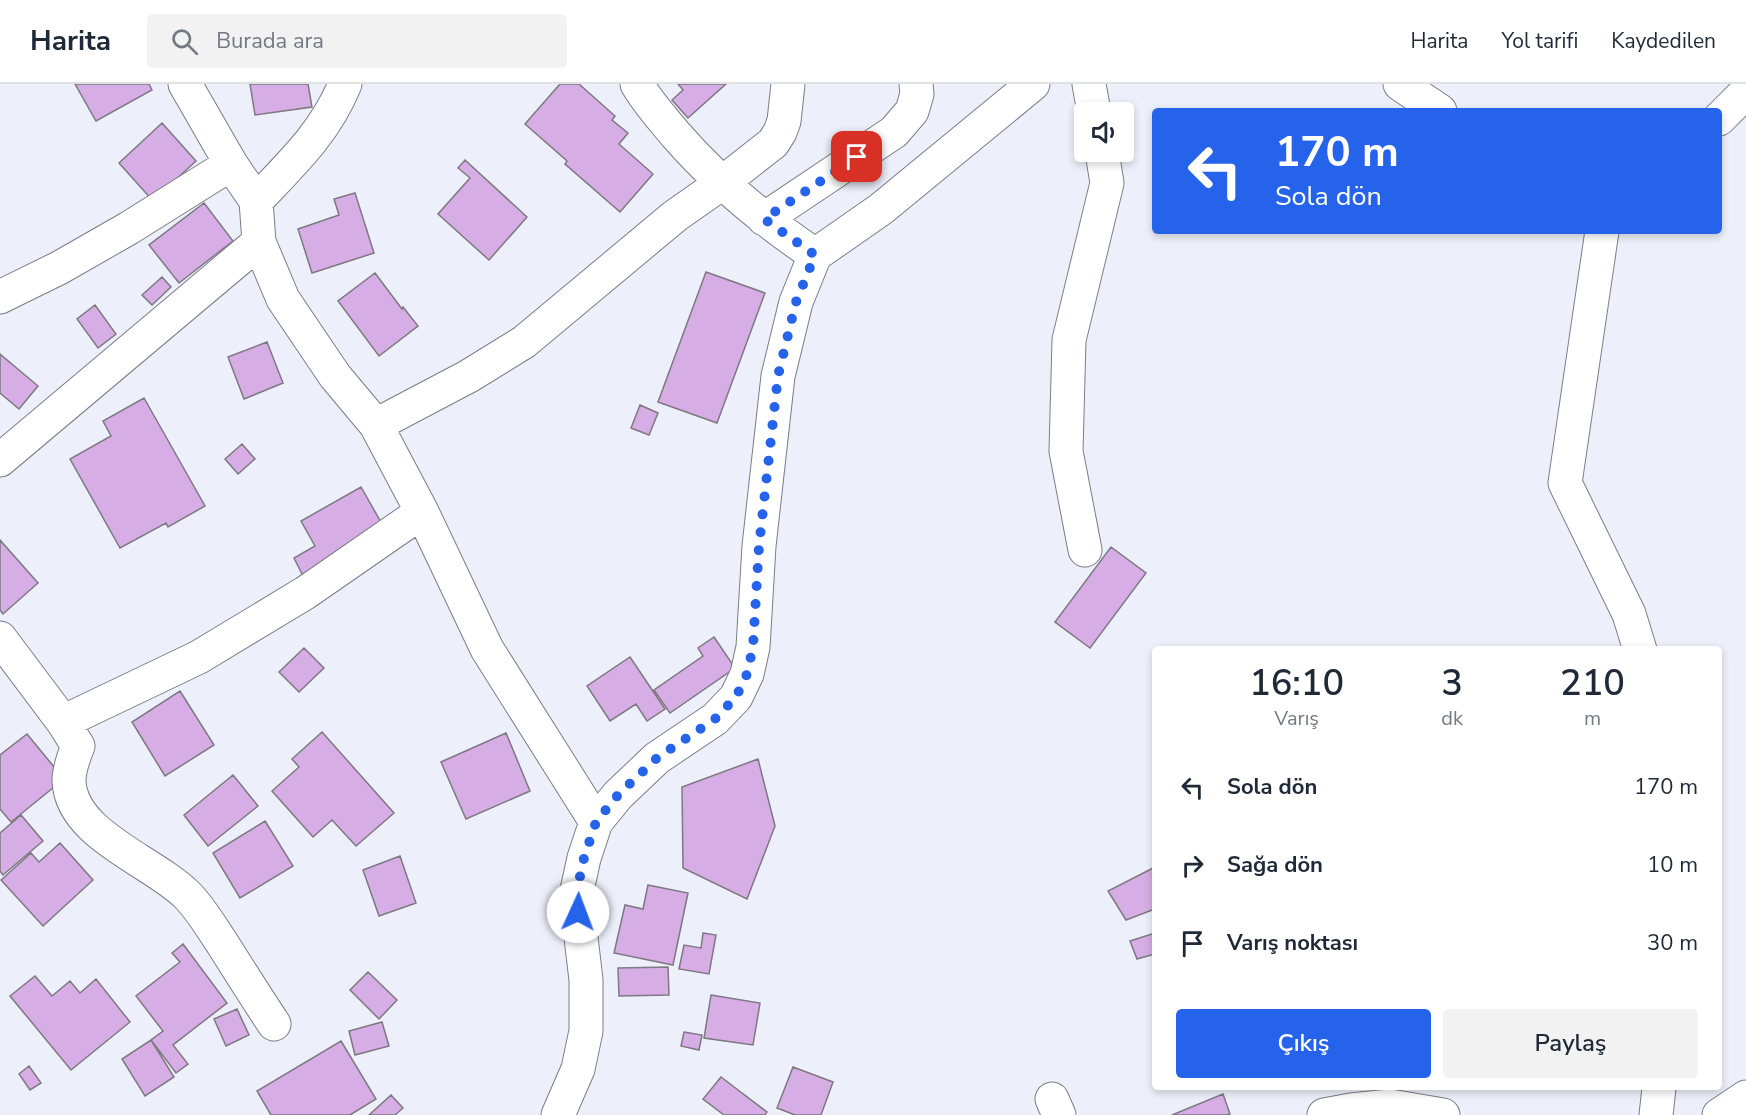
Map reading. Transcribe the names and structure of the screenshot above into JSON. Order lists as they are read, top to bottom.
{
  "page": {
    "header": "Harita",
    "search": "Burada ara",
    "nav": ["Harita", "Yol tarifi", "Kaydedilen"],
    "turn": ["170 m", "Sola dön"],
    "eta": [
      "16:10",
      "Varış",
      "3",
      "dk",
      "210",
      "m"
    ],
    "list": [
      {
        "name": "Sola dön",
        "value": "170 m"
      },
      {
        "name": "Sağa dön",
        "value": "10 m"
      },
      {
        "name": "Varış noktası",
        "value": "30 m"
      }
    ],
    "buttons": ["Çıkış", "Paylaş"]
  }
}
